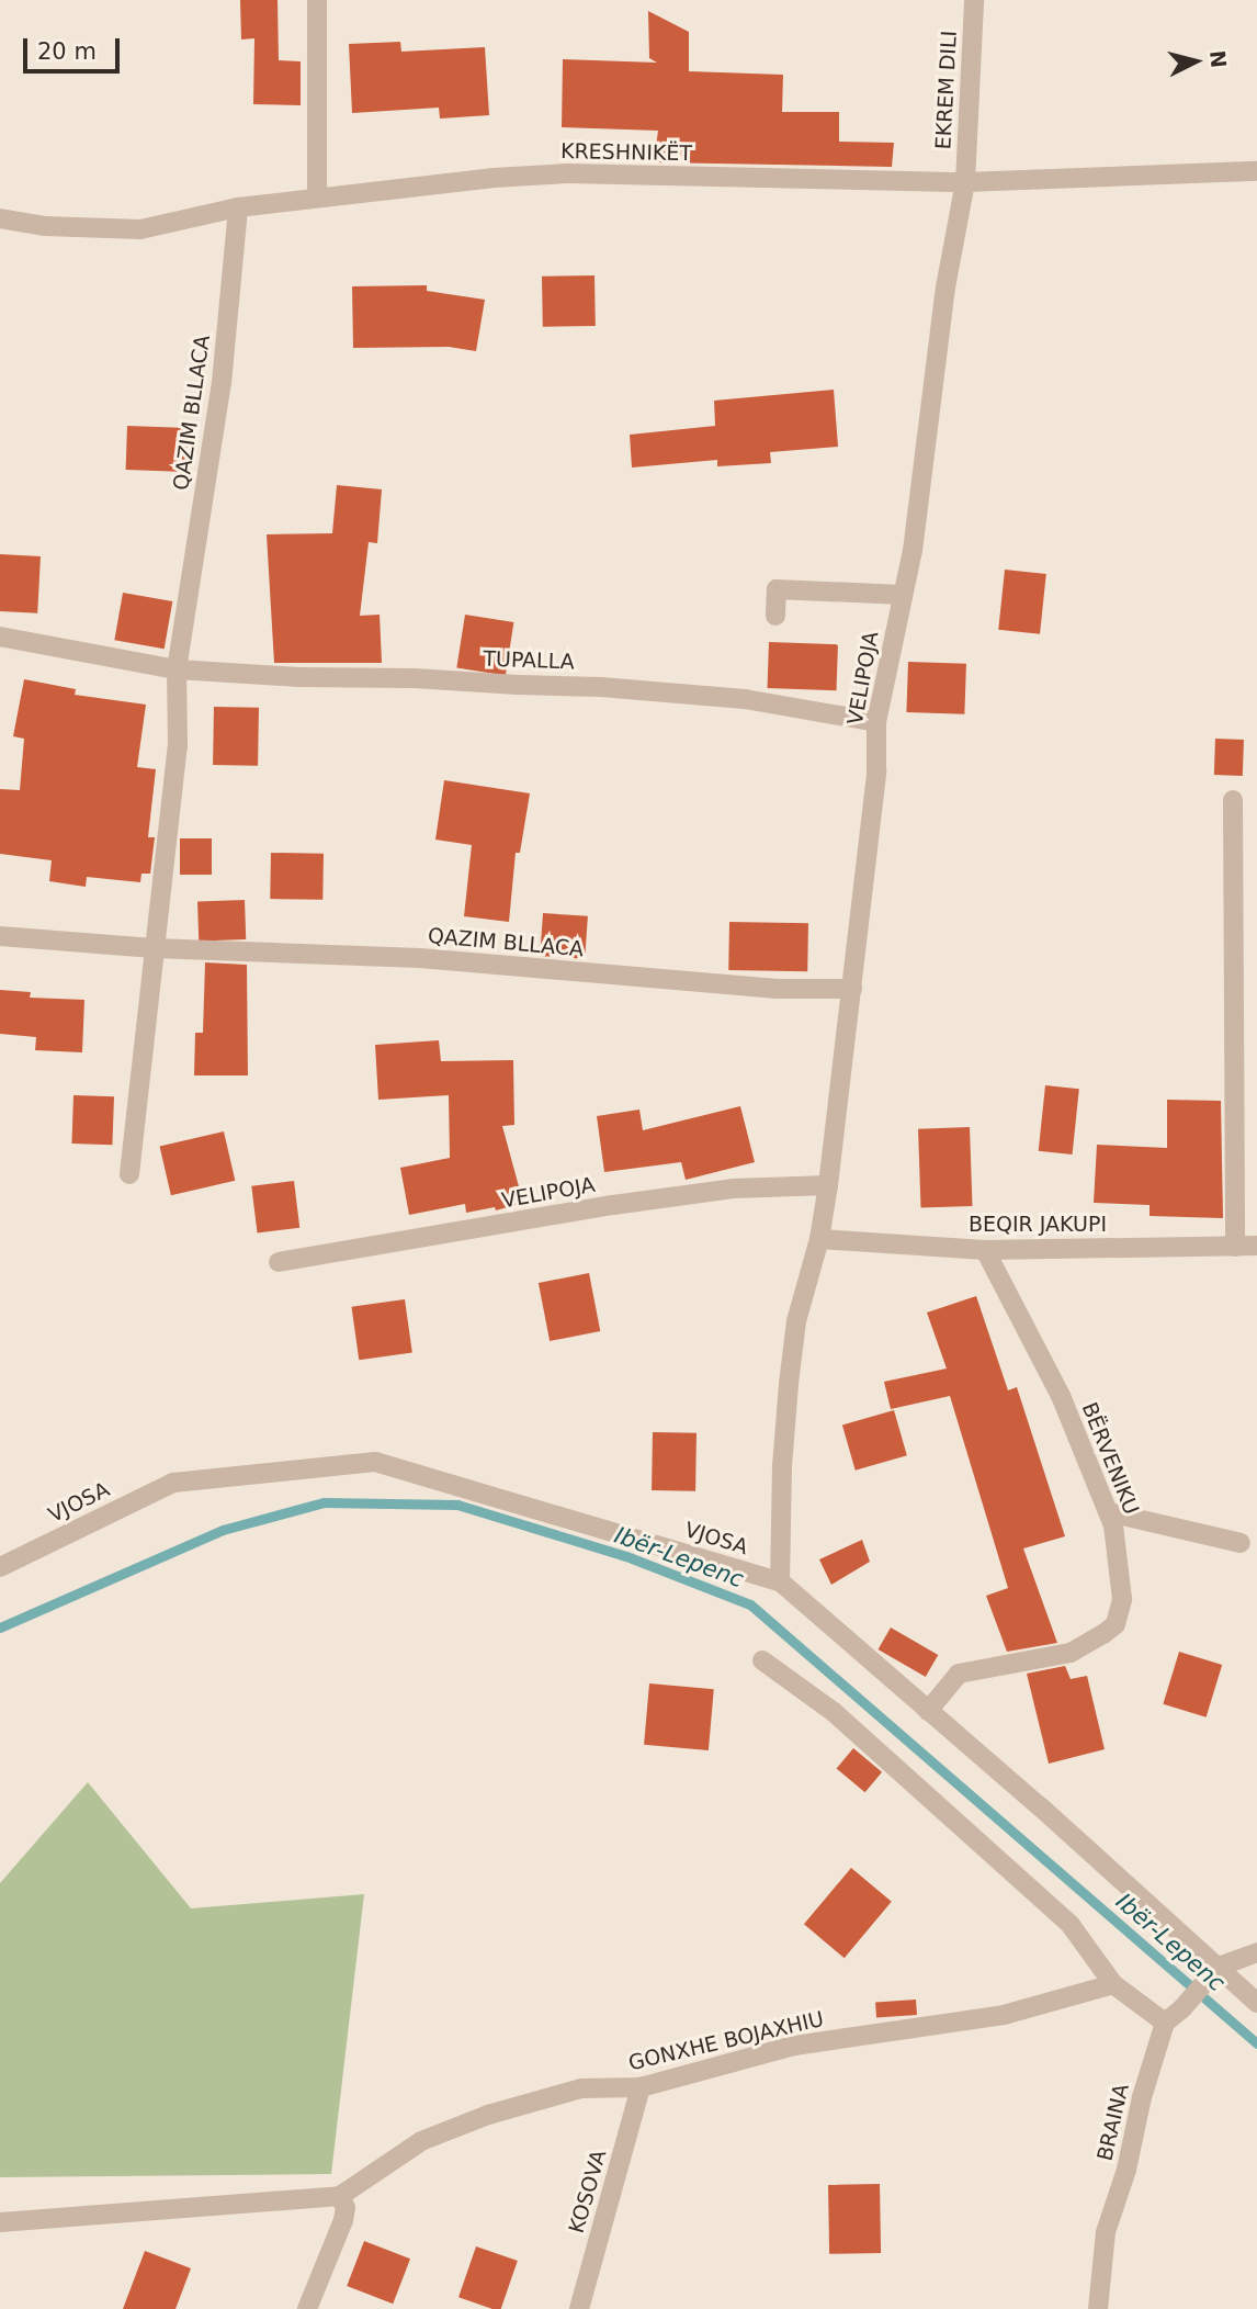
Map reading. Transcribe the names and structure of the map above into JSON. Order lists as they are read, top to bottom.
{
  "streets": {
    "street": [
      "EKREM DILI",
      "KRESHNIKËT",
      "QAZIM BLLACA",
      "TUPALLA",
      "VELIPOJA",
      "BEQIR JAKUPI",
      "BËRVENIKU",
      "VJOSA",
      "GONXHE BOJAXHIU",
      "BRAINA",
      "KOSOVA"
    ]
  },
  "crossings": [
    ["EKREM DILI", "KRESHNIKËT"],
    ["EKREM DILI", "VELIPOJA"],
    ["KRESHNIKËT", "QAZIM BLLACA"],
    ["KRESHNIKËT", "VELIPOJA"],
    ["QAZIM BLLACA", "TUPALLA"],
    ["QAZIM BLLACA", "VELIPOJA"],
    ["TUPALLA", "VELIPOJA"],
    ["VELIPOJA", "BEQIR JAKUPI"],
    ["VELIPOJA", "VJOSA"],
    ["BEQIR JAKUPI", "BËRVENIKU"],
    ["BËRVENIKU", "VJOSA"],
    ["GONXHE BOJAXHIU", "KOSOVA"]
  ],
  "water": ["Ibër-Lepenc"],
  "scale_bar": "20 m",
  "north": "right"
}
